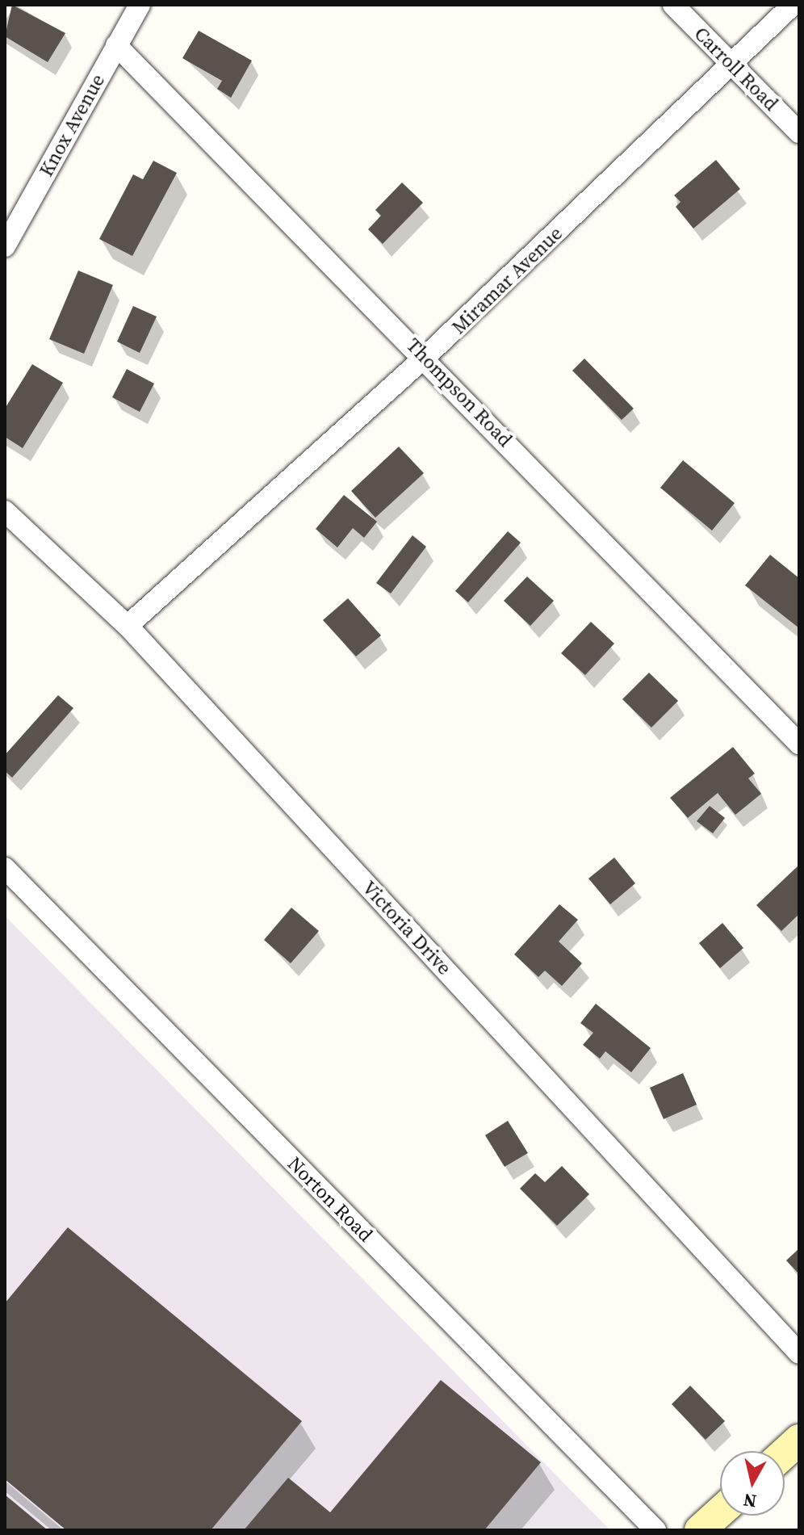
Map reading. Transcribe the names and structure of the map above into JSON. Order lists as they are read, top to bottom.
{
  "streets": {
    "street": [
      "Carroll Road",
      "Knox Avenue",
      "Miramar Avenue",
      "Thompson Road",
      "Victoria Drive",
      "Norton Road"
    ]
  },
  "crossings": [
    ["Carroll Road", "Miramar Avenue"],
    ["Knox Avenue", "Thompson Road"],
    ["Miramar Avenue", "Thompson Road"],
    ["Miramar Avenue", "Victoria Drive"]
  ],
  "north": "bottom"
}
